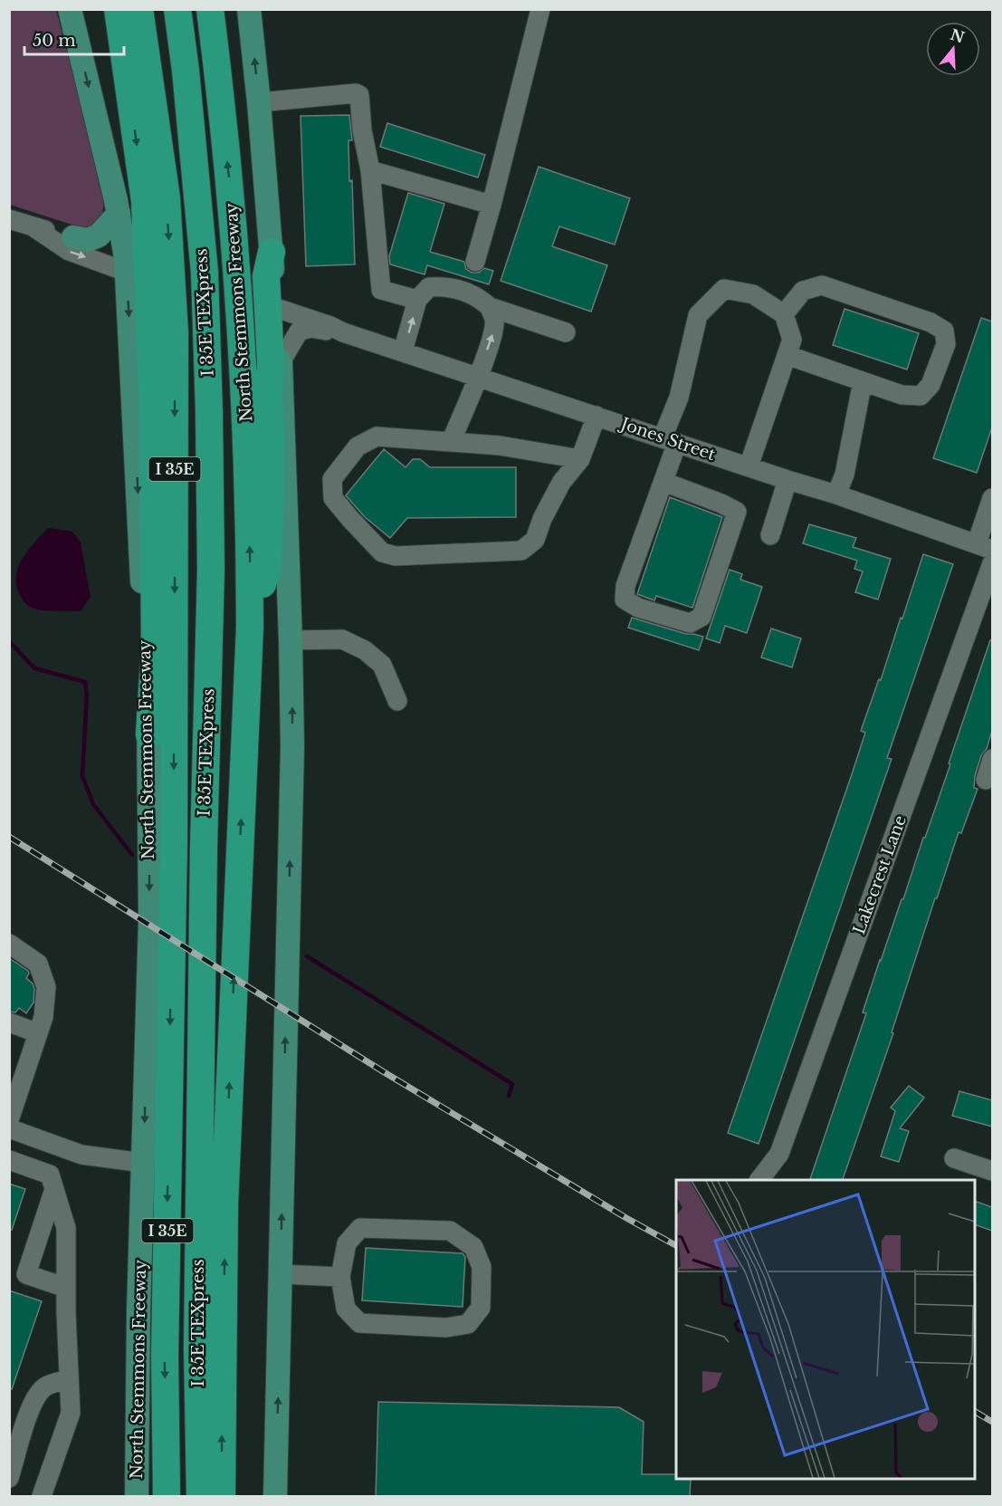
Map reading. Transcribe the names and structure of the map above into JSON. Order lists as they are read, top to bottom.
{
  "streets": {
    "highway": ["I 35E TEXpress", "North Stemmons Freeway", "I 35E"],
    "street": ["Jones Street", "Lakecrest Lane"]
  },
  "scale_bar": "50 m",
  "north": "top"
}
